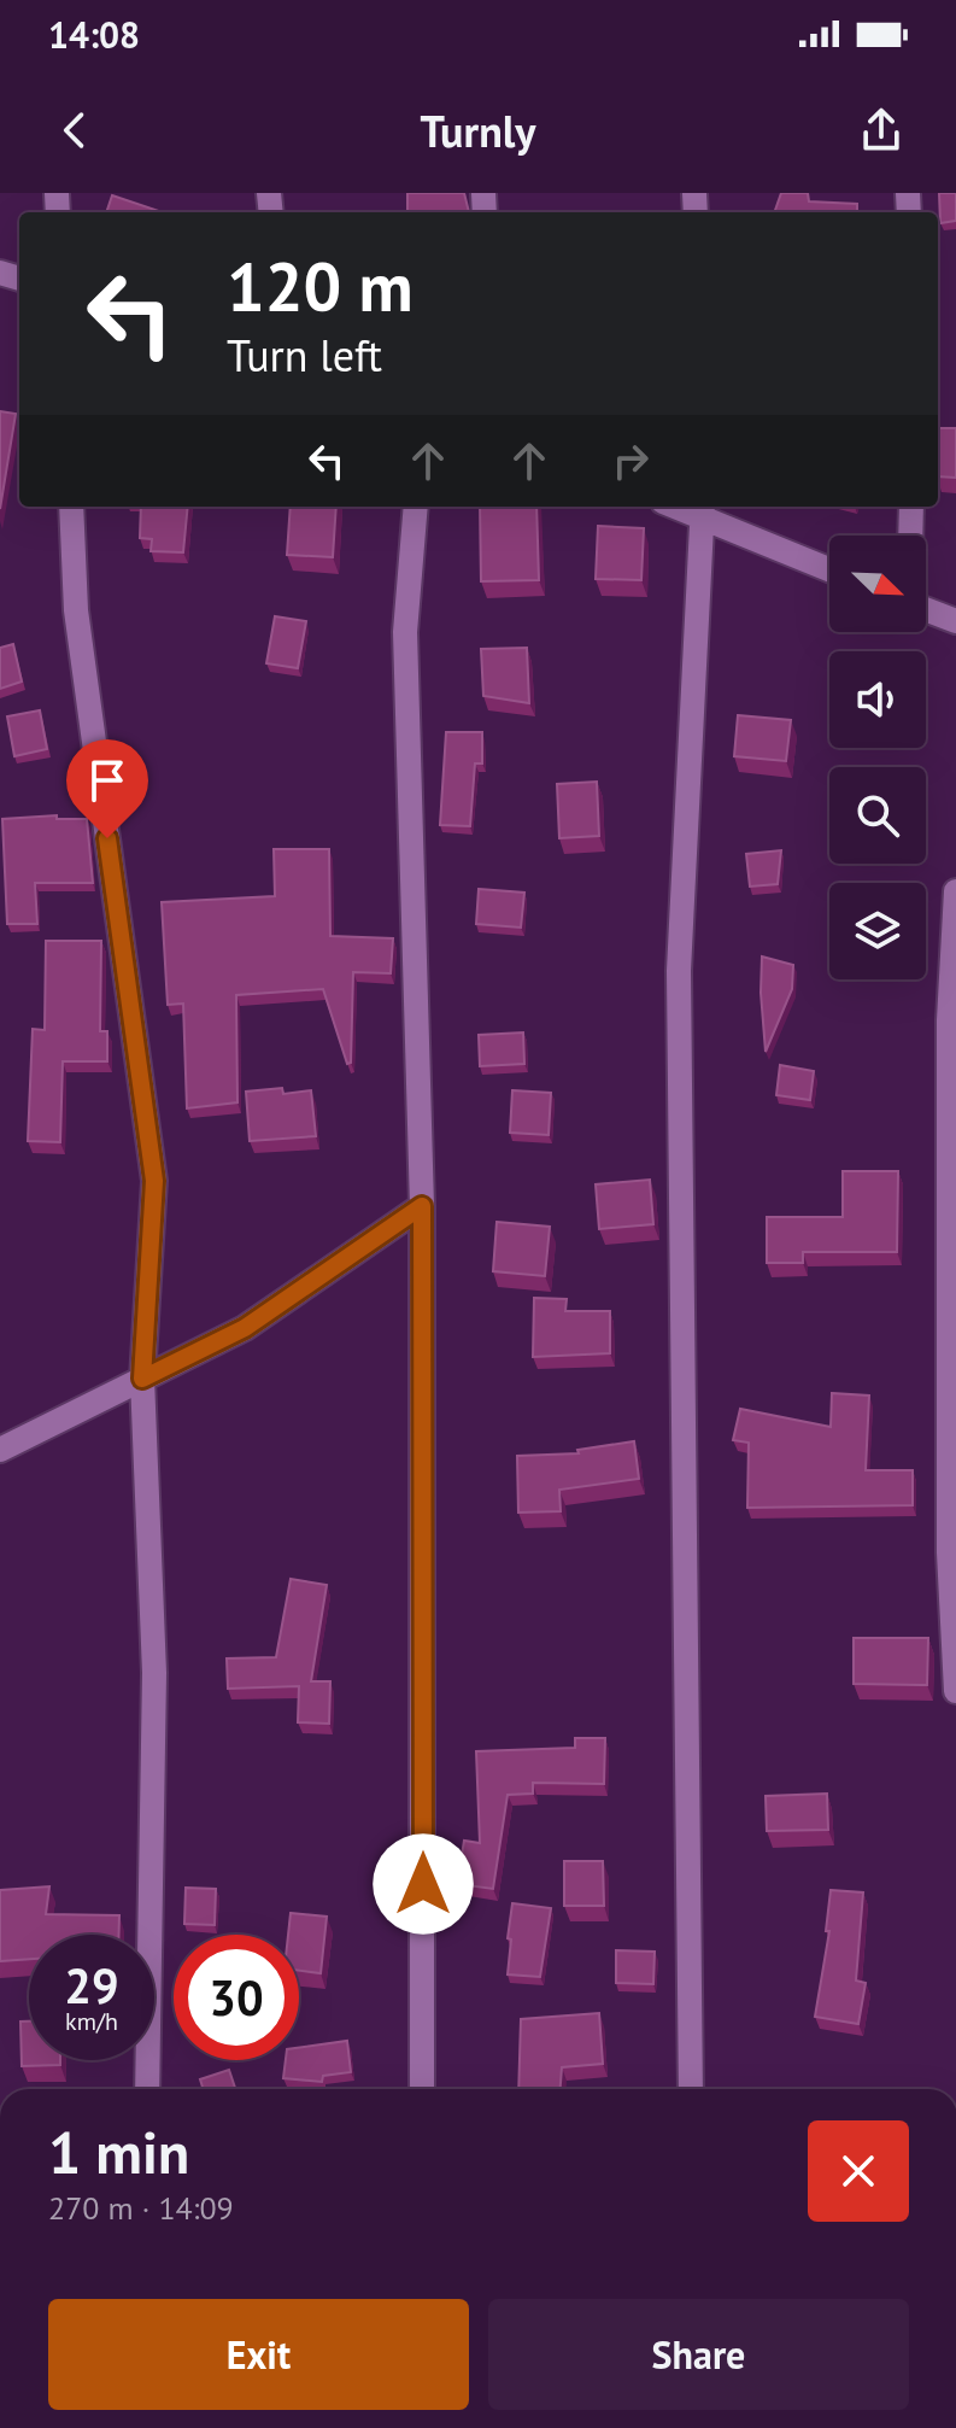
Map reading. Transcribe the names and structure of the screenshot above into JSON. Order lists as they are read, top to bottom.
{
  "north": "bottom right",
  "page": {
    "status": "14:08",
    "header": "Turnly",
    "turn": ["120 m", "Turn left"],
    "speed": "29 km/h",
    "limit": "30",
    "heading": ["1 min", "270 m · 14:09"],
    "buttons": ["Exit", "Share"]
  }
}
